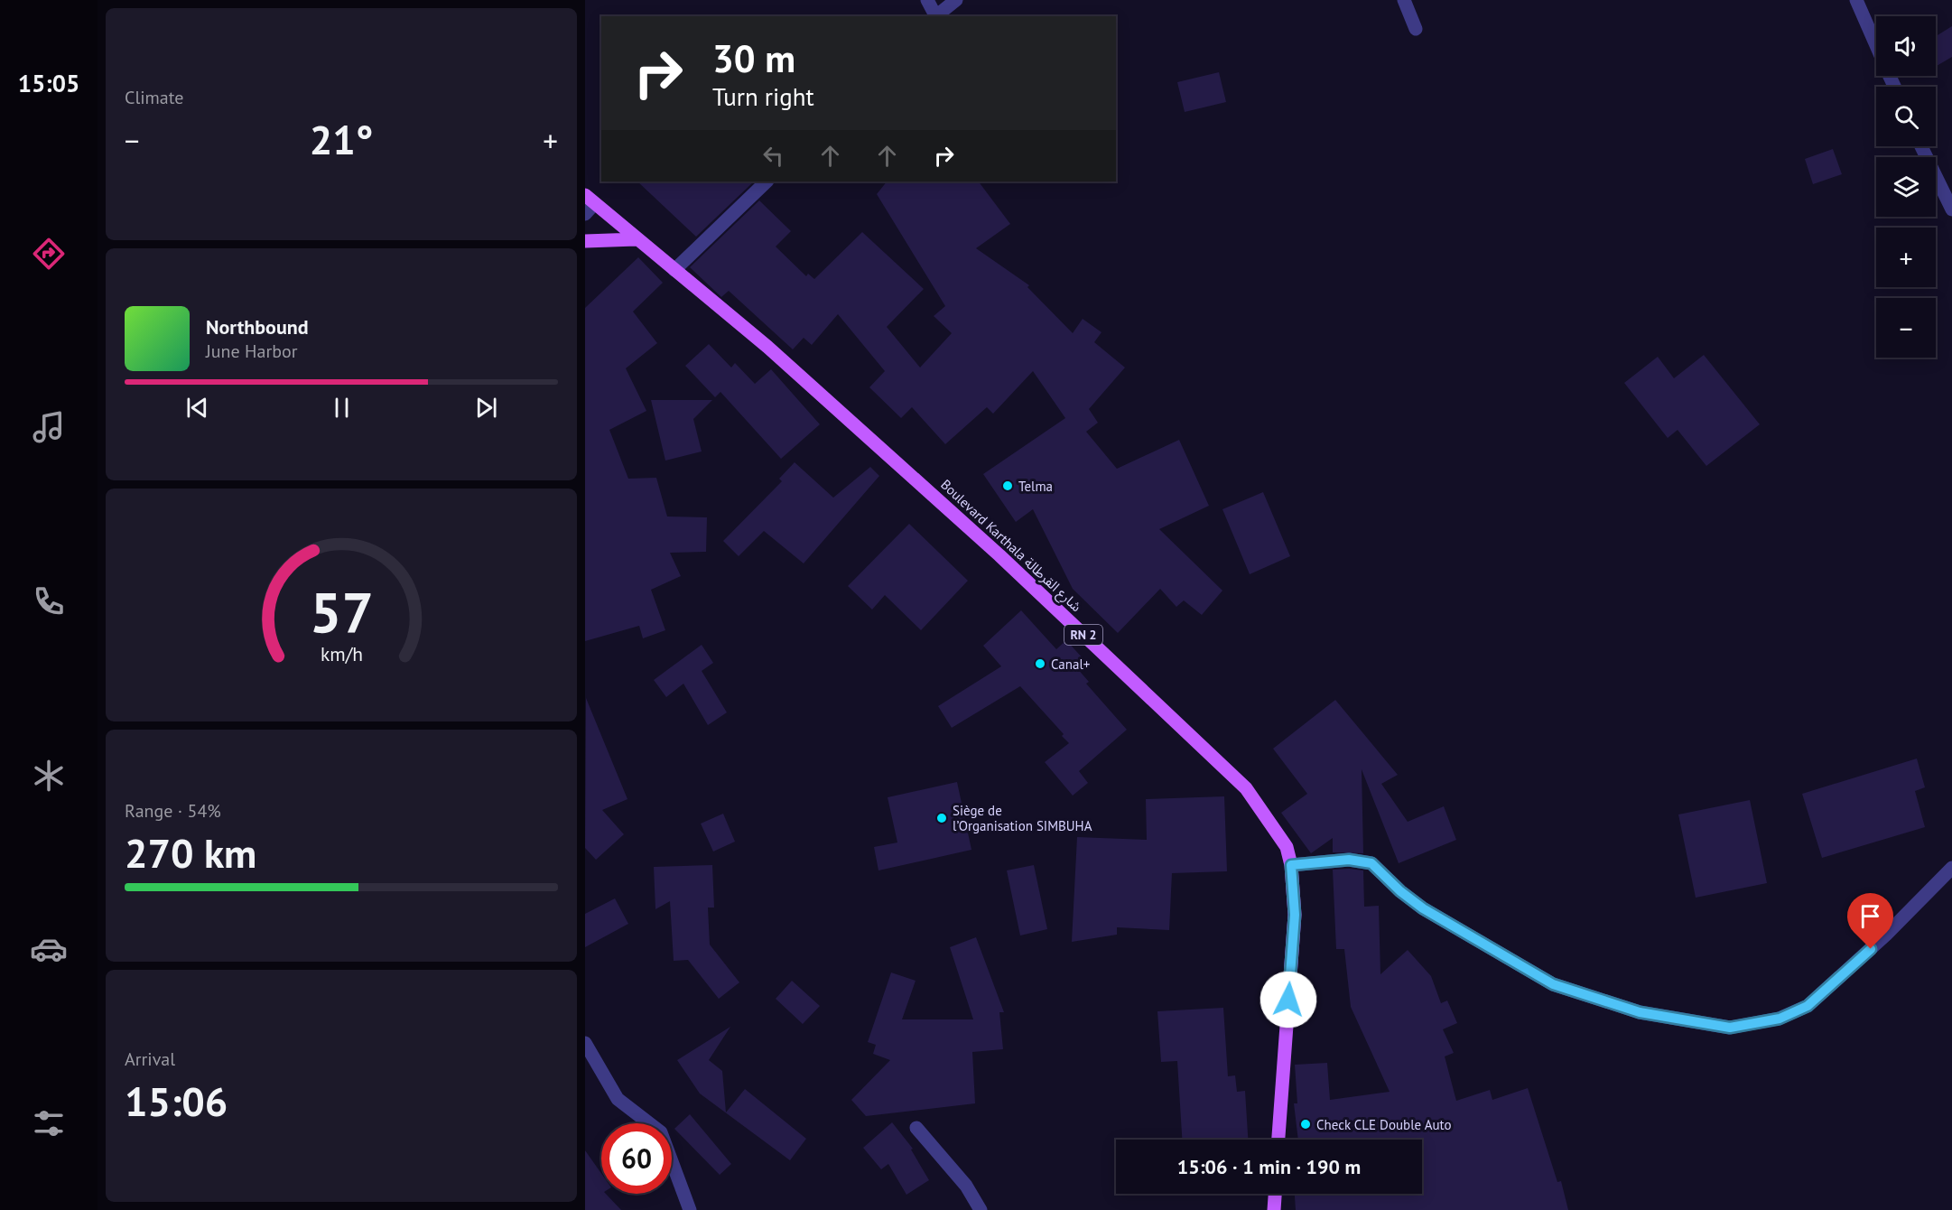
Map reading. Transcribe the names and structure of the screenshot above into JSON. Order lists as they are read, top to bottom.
{
  "streets": {
    "main road": ["Boulevard Karthala شارع القرطالة", "RN 2"]
  },
  "places": [
    "Telma",
    "Canal+",
    "Siège de l’Organisation SIMBUHA",
    "Check CLE Double Auto"
  ],
  "page": {
    "tabs": "15:05",
    "tile": [
      "Climate",
      ["Range · 54%", "270 km"],
      ["Arrival", "15:06"]
    ],
    "map_buttons": ["+", "−"],
    "turn": ["30 m", "Turn right"],
    "heat": ["−", "21°", "+"],
    "song": ["Northbound", "June Harbor"],
    "limit": "60",
    "trip": "15:06 · 1 min · 190 m",
    "gauge": ["57", "km/h"]
  }
}
